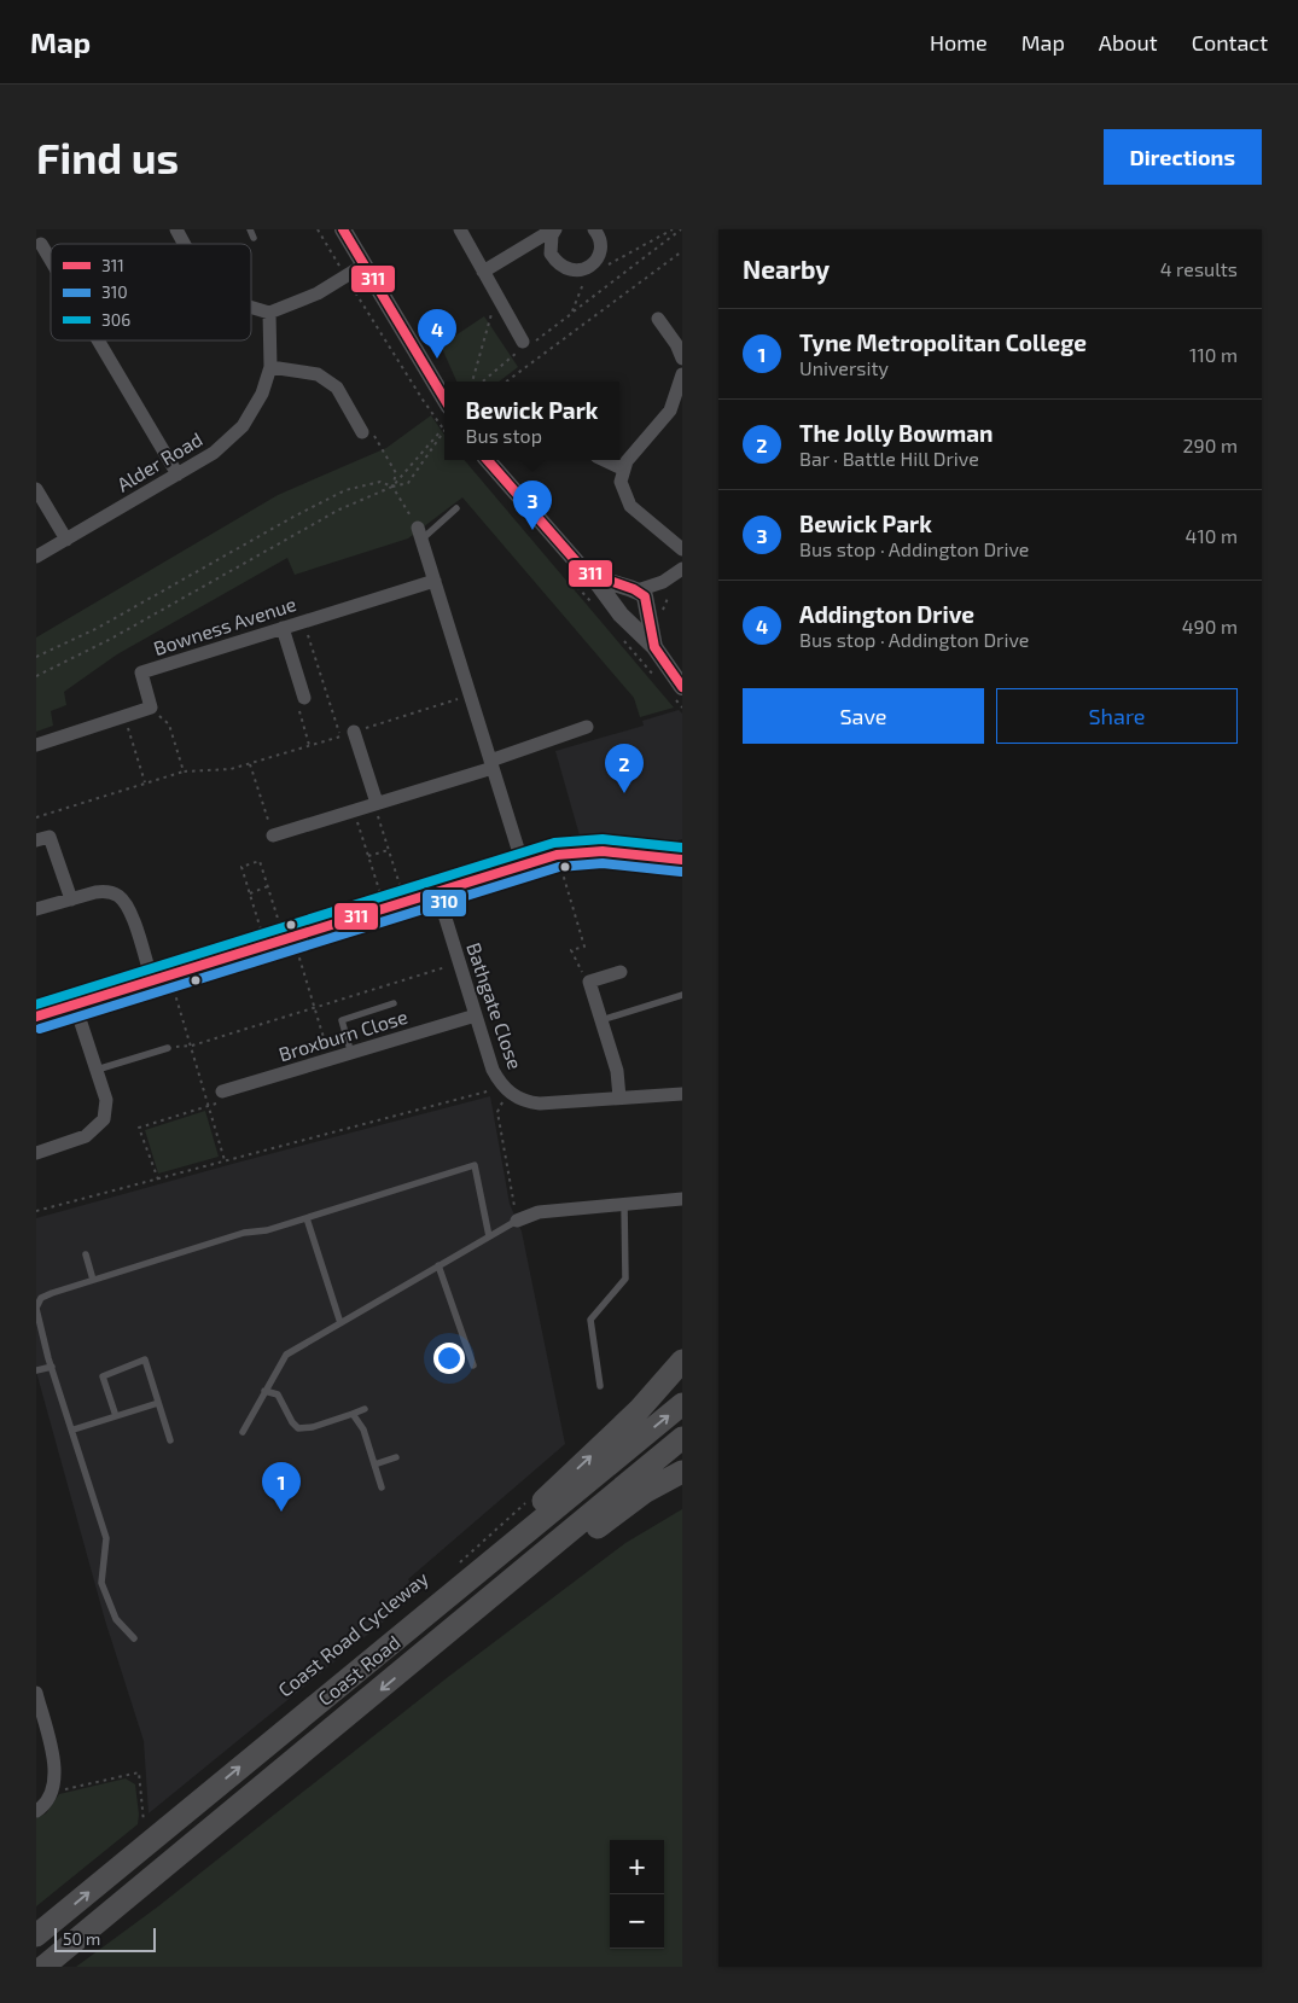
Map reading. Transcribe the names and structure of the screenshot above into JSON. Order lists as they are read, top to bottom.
{
  "streets": {
    "highway": ["Coast Road"],
    "street": [
      "Alder Road",
      "Bowness Avenue",
      "Bathgate Close",
      "Broxburn Close"
    ]
  },
  "crossings": [
    ["Bathgate Close", "Broxburn Close"]
  ],
  "lines": ["transit line 311", "transit line 306", "transit line 310"],
  "legend": ["311", "310", "306"],
  "scale_bar": "50 m",
  "page": {
    "header": "Map",
    "nav": [
      "Home",
      "Map",
      "About",
      "Contact"
    ],
    "buttons": [
      "Directions",
      ["Save", "Share"]
    ],
    "title": "Find us",
    "heading": ["Nearby", "4 results"],
    "list": [
      {
        "mark": "1",
        "name": "Tyne Metropolitan College",
        "note": "University",
        "value": "110 m"
      },
      {
        "mark": "2",
        "name": "The Jolly Bowman",
        "note": "Bar · Battle Hill Drive",
        "value": "290 m"
      },
      {
        "mark": "3",
        "name": "Bewick Park",
        "note": "Bus stop · Addington Drive",
        "value": "410 m"
      },
      {
        "mark": "4",
        "name": "Addington Drive",
        "note": "Bus stop · Addington Drive",
        "value": "490 m"
      }
    ],
    "pins": [
      "4",
      "3",
      "2",
      "1"
    ],
    "popup": ["Bewick Park", "Bus stop"],
    "map_buttons": ["+", "−"],
    "scale": "50 m"
  }
}
